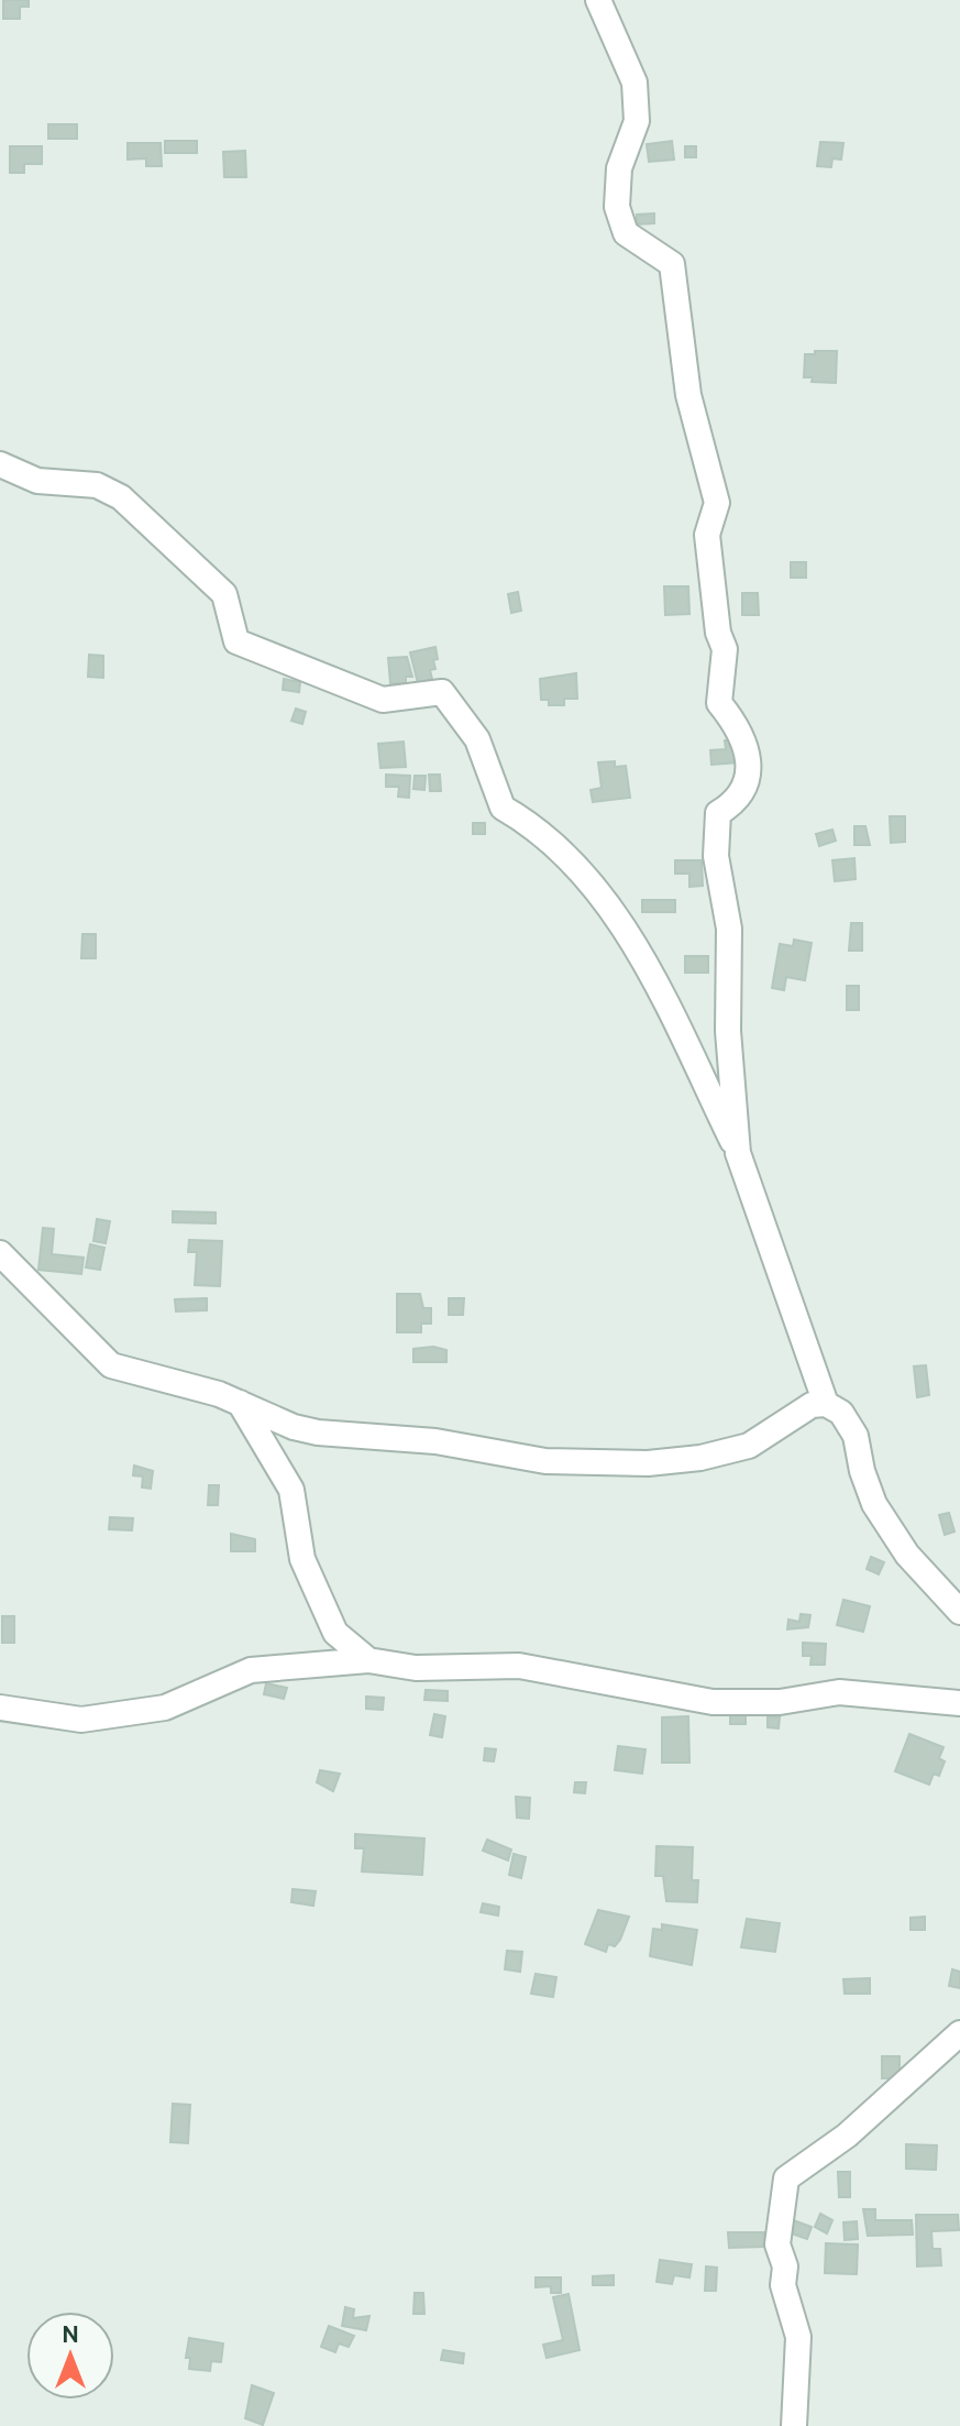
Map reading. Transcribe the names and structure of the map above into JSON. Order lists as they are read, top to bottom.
{
  "north": "top"
}
